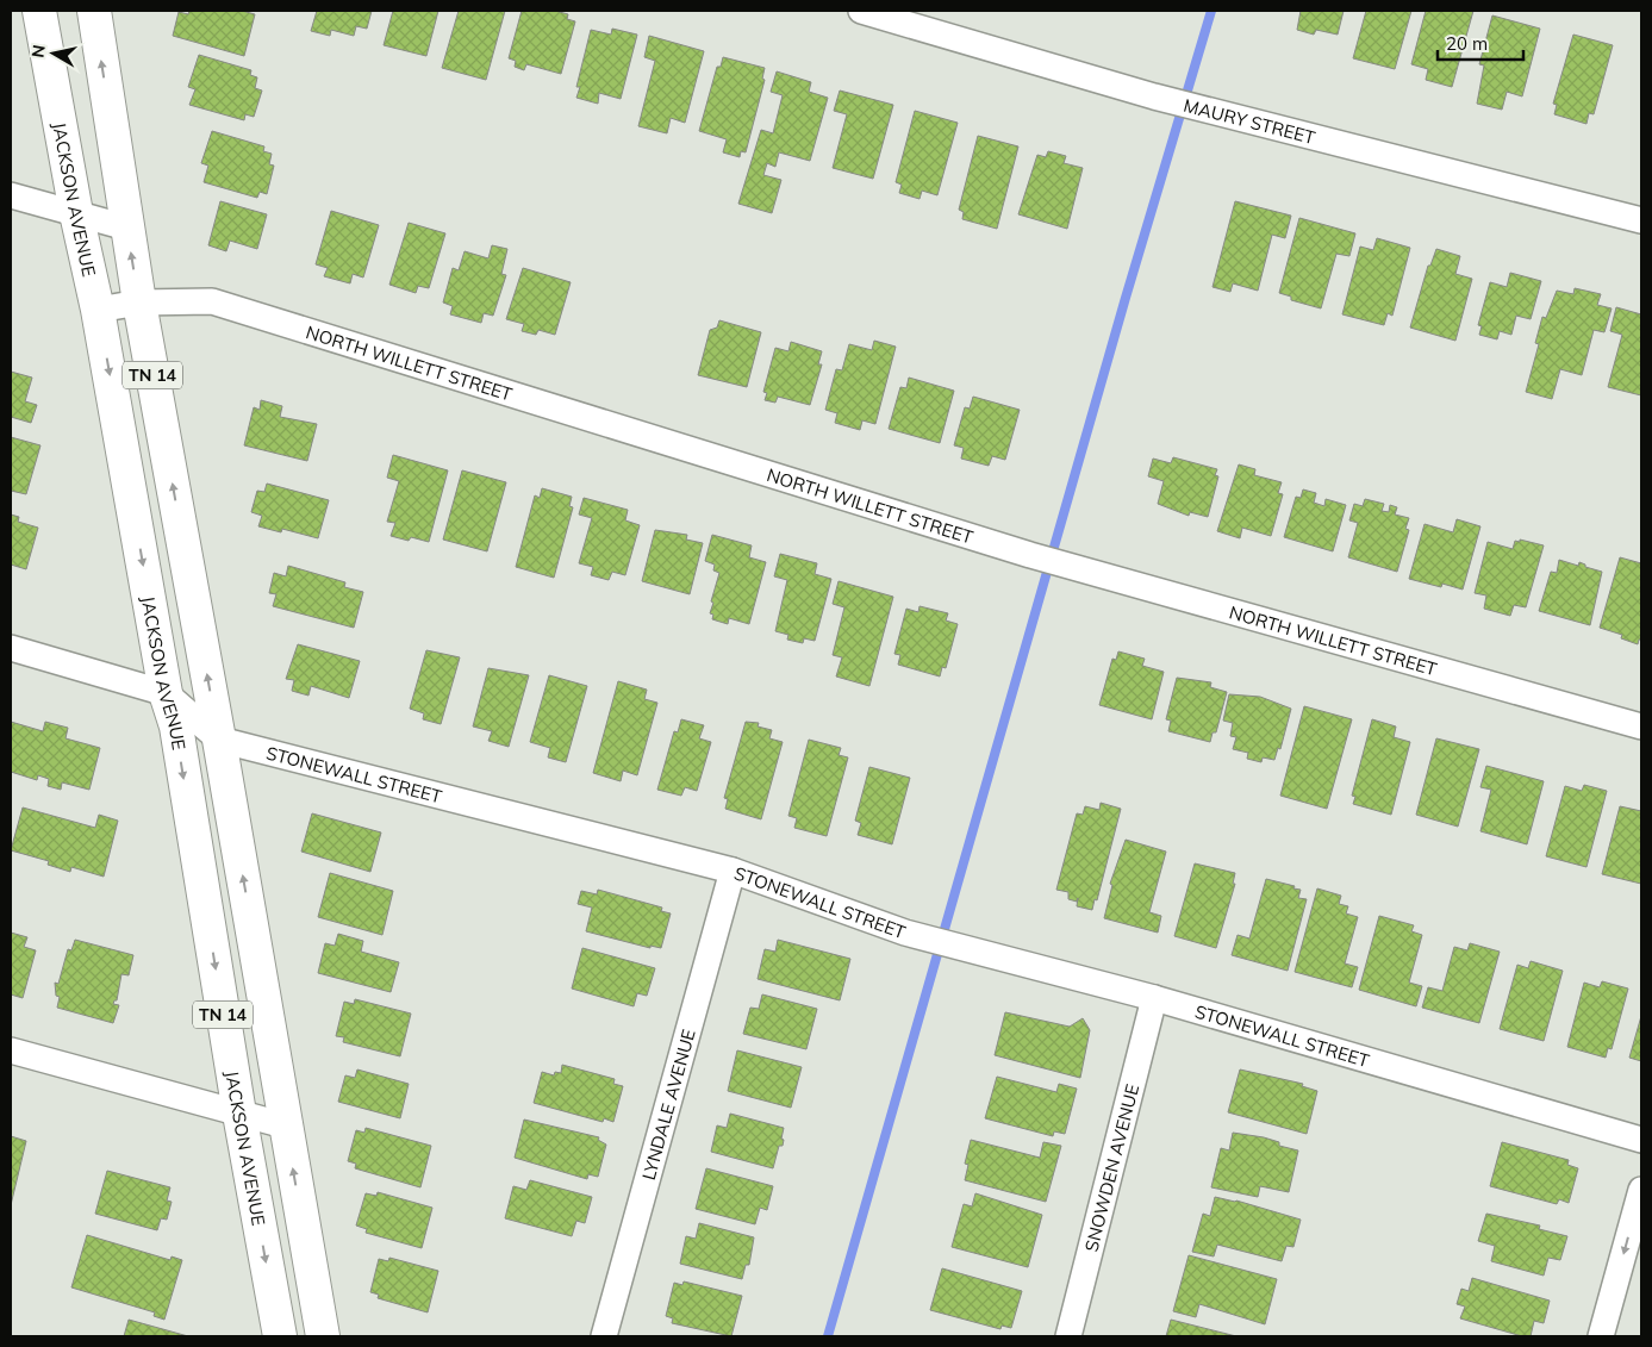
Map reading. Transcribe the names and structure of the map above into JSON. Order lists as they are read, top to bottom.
{
  "streets": {
    "main road": ["JACKSON AVENUE", "TN 14"],
    "street": [
      "MAURY STREET",
      "NORTH WILLETT STREET",
      "STONEWALL STREET",
      "LYNDALE AVENUE",
      "SNOWDEN AVENUE"
    ]
  },
  "crossings": [
    ["JACKSON AVENUE", "NORTH WILLETT STREET"],
    ["JACKSON AVENUE", "STONEWALL STREET"],
    ["NORTH WILLETT STREET", "TN 14"],
    ["TN 14", "STONEWALL STREET"],
    ["STONEWALL STREET", "LYNDALE AVENUE"],
    ["STONEWALL STREET", "SNOWDEN AVENUE"]
  ],
  "scale_bar": "20 m",
  "north": "left"
}
